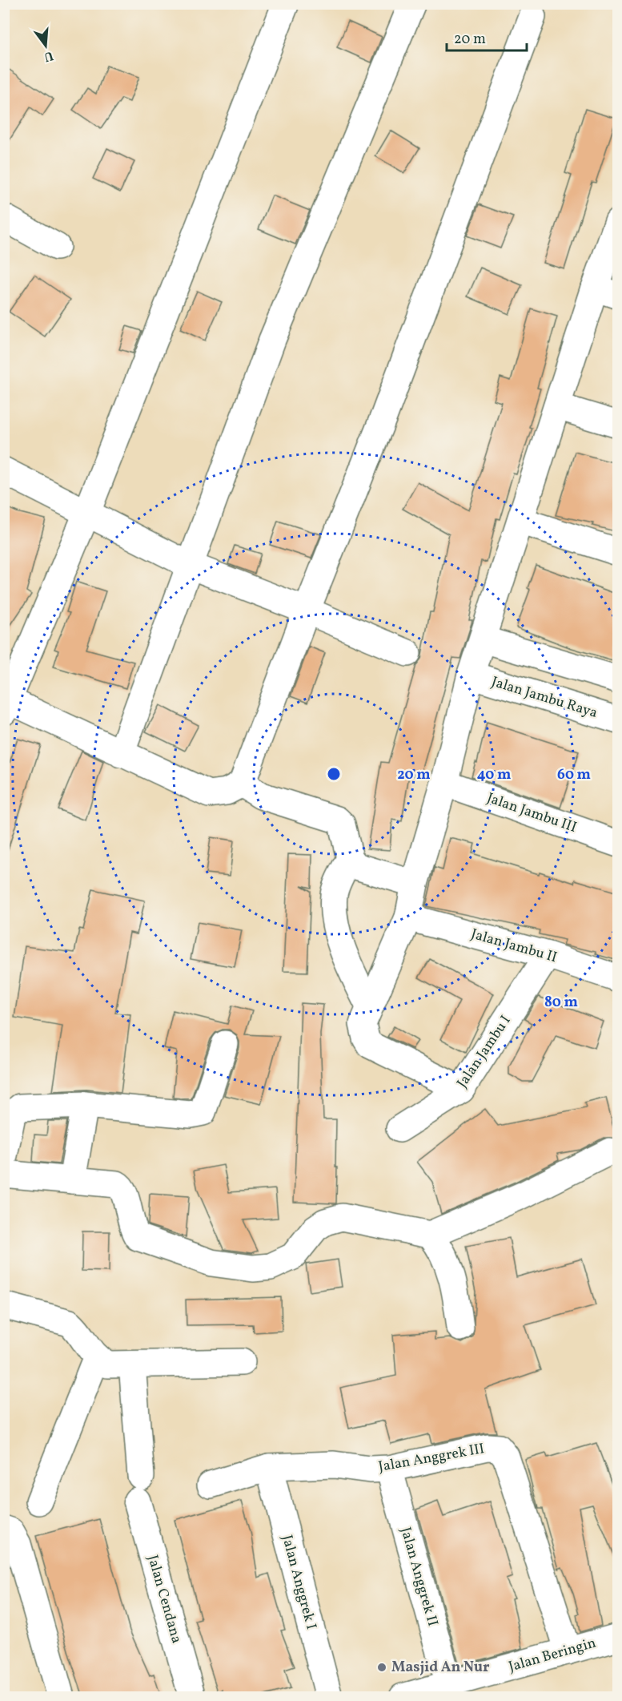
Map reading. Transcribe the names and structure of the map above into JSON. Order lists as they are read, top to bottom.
{
  "streets": {
    "street": [
      "Jalan Jambu Raya",
      "Jalan Jambu III",
      "Jalan Jambu II",
      "Jalan Jambu I",
      "Jalan Anggrek III",
      "Jalan Anggrek II",
      "Jalan Anggrek I",
      "Jalan Cendana",
      "Jalan Beringin"
    ]
  },
  "crossings": [
    ["Jalan Jambu II", "Jalan Jambu I"],
    ["Jalan Anggrek III", "Jalan Anggrek II"],
    ["Jalan Anggrek III", "Jalan Anggrek I"],
    ["Jalan Anggrek III", "Jalan Beringin"],
    ["Jalan Anggrek II", "Jalan Beringin"]
  ],
  "places": ["Masjid An Nur"],
  "scale_bar": "20 m",
  "north": "bottom",
  "rings": [
    "20 m",
    "40 m",
    "60 m",
    "80 m"
  ]
}
